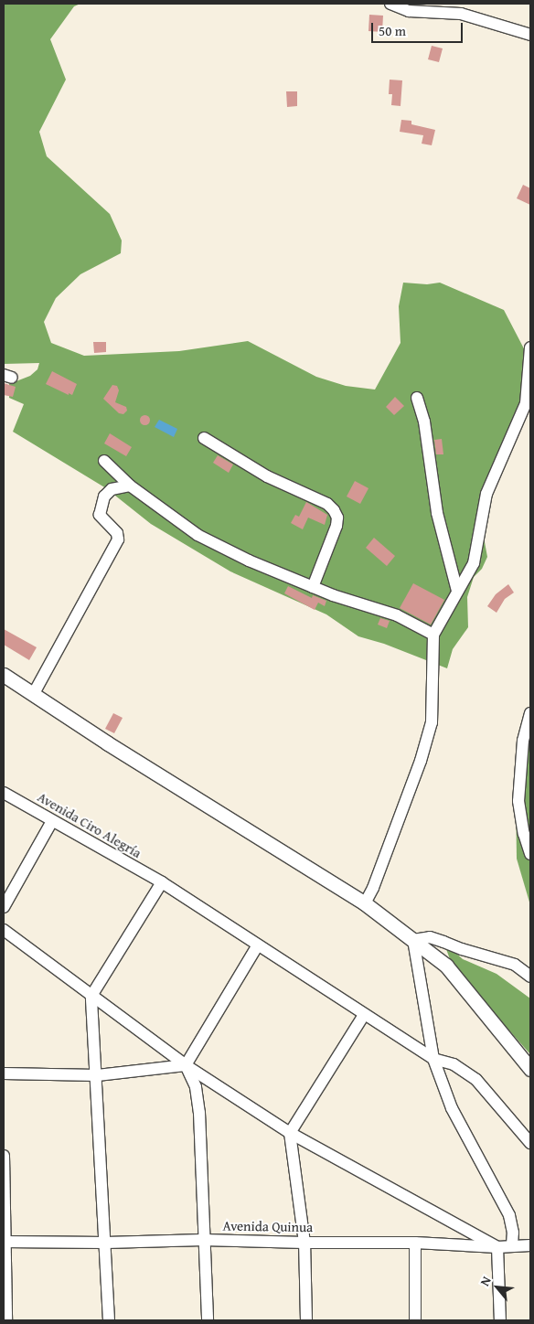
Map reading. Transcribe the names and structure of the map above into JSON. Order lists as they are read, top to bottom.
{
  "streets": {
    "street": ["Avenida Ciro Alegría", "Avenida Quinua"]
  },
  "scale_bar": "50 m",
  "north": "top left"
}
